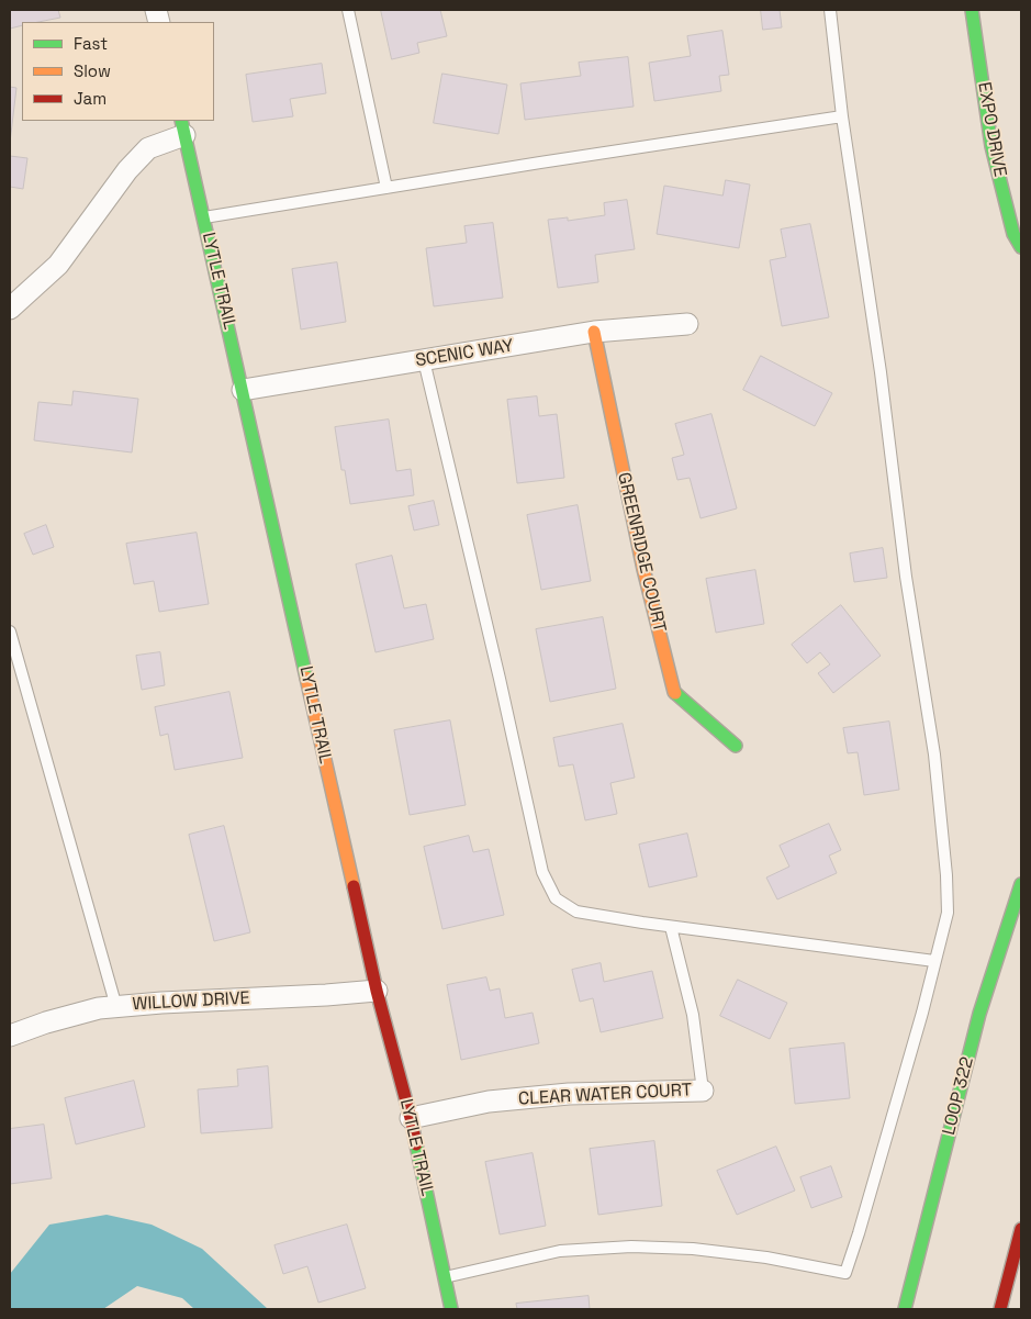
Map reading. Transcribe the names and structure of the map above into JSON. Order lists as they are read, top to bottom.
{
  "streets": {
    "main road": [
      "EXPO DRIVE",
      "LYTLE TRAIL",
      "GREENRIDGE COURT",
      "LOOP 322"
    ],
    "street": ["SCENIC WAY", "WILLOW DRIVE", "CLEAR WATER COURT"]
  },
  "crossings": [
    ["LYTLE TRAIL", "SCENIC WAY"],
    ["LYTLE TRAIL", "WILLOW DRIVE"],
    ["LYTLE TRAIL", "CLEAR WATER COURT"],
    ["SCENIC WAY", "GREENRIDGE COURT"]
  ],
  "legend": ["Fast", "Slow", "Jam"]
}
